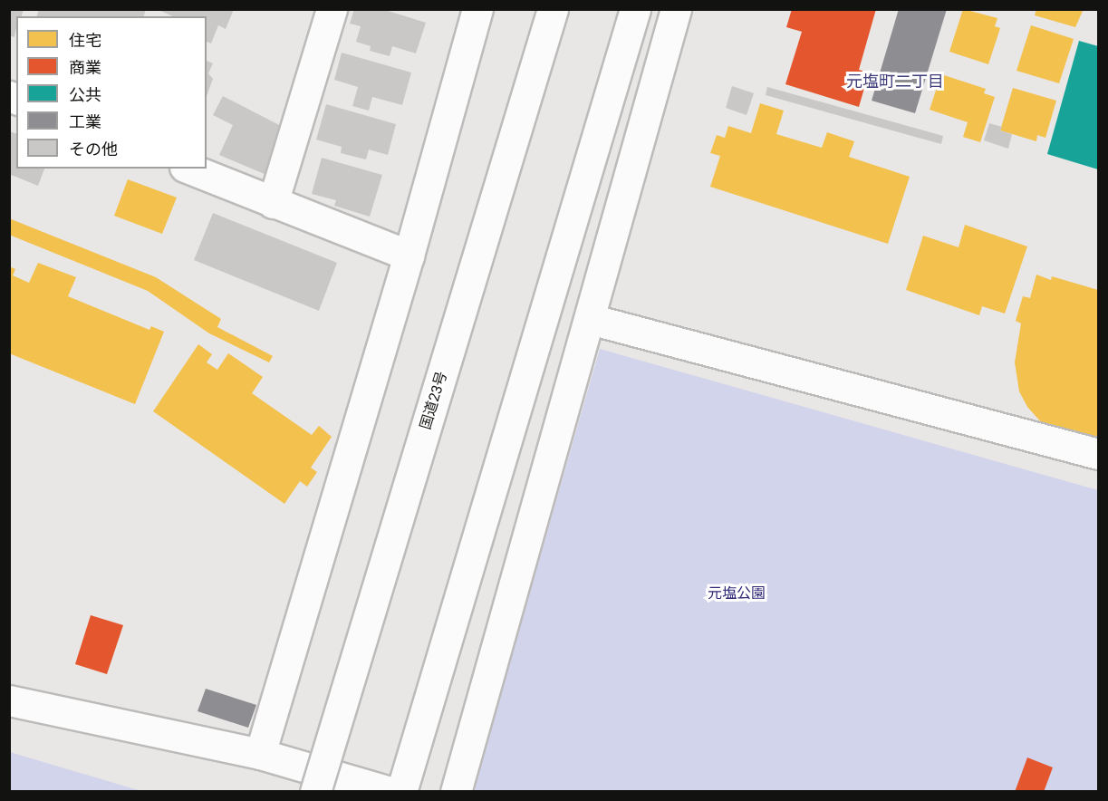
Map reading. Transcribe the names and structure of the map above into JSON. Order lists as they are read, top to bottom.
{
  "streets": {
    "main road": ["国道23号"]
  },
  "districts": ["元塩町二丁目"],
  "parks": ["元塩公園"],
  "legend": [
    "住宅",
    "商業",
    "公共",
    "工業",
    "その他"
  ]
}
